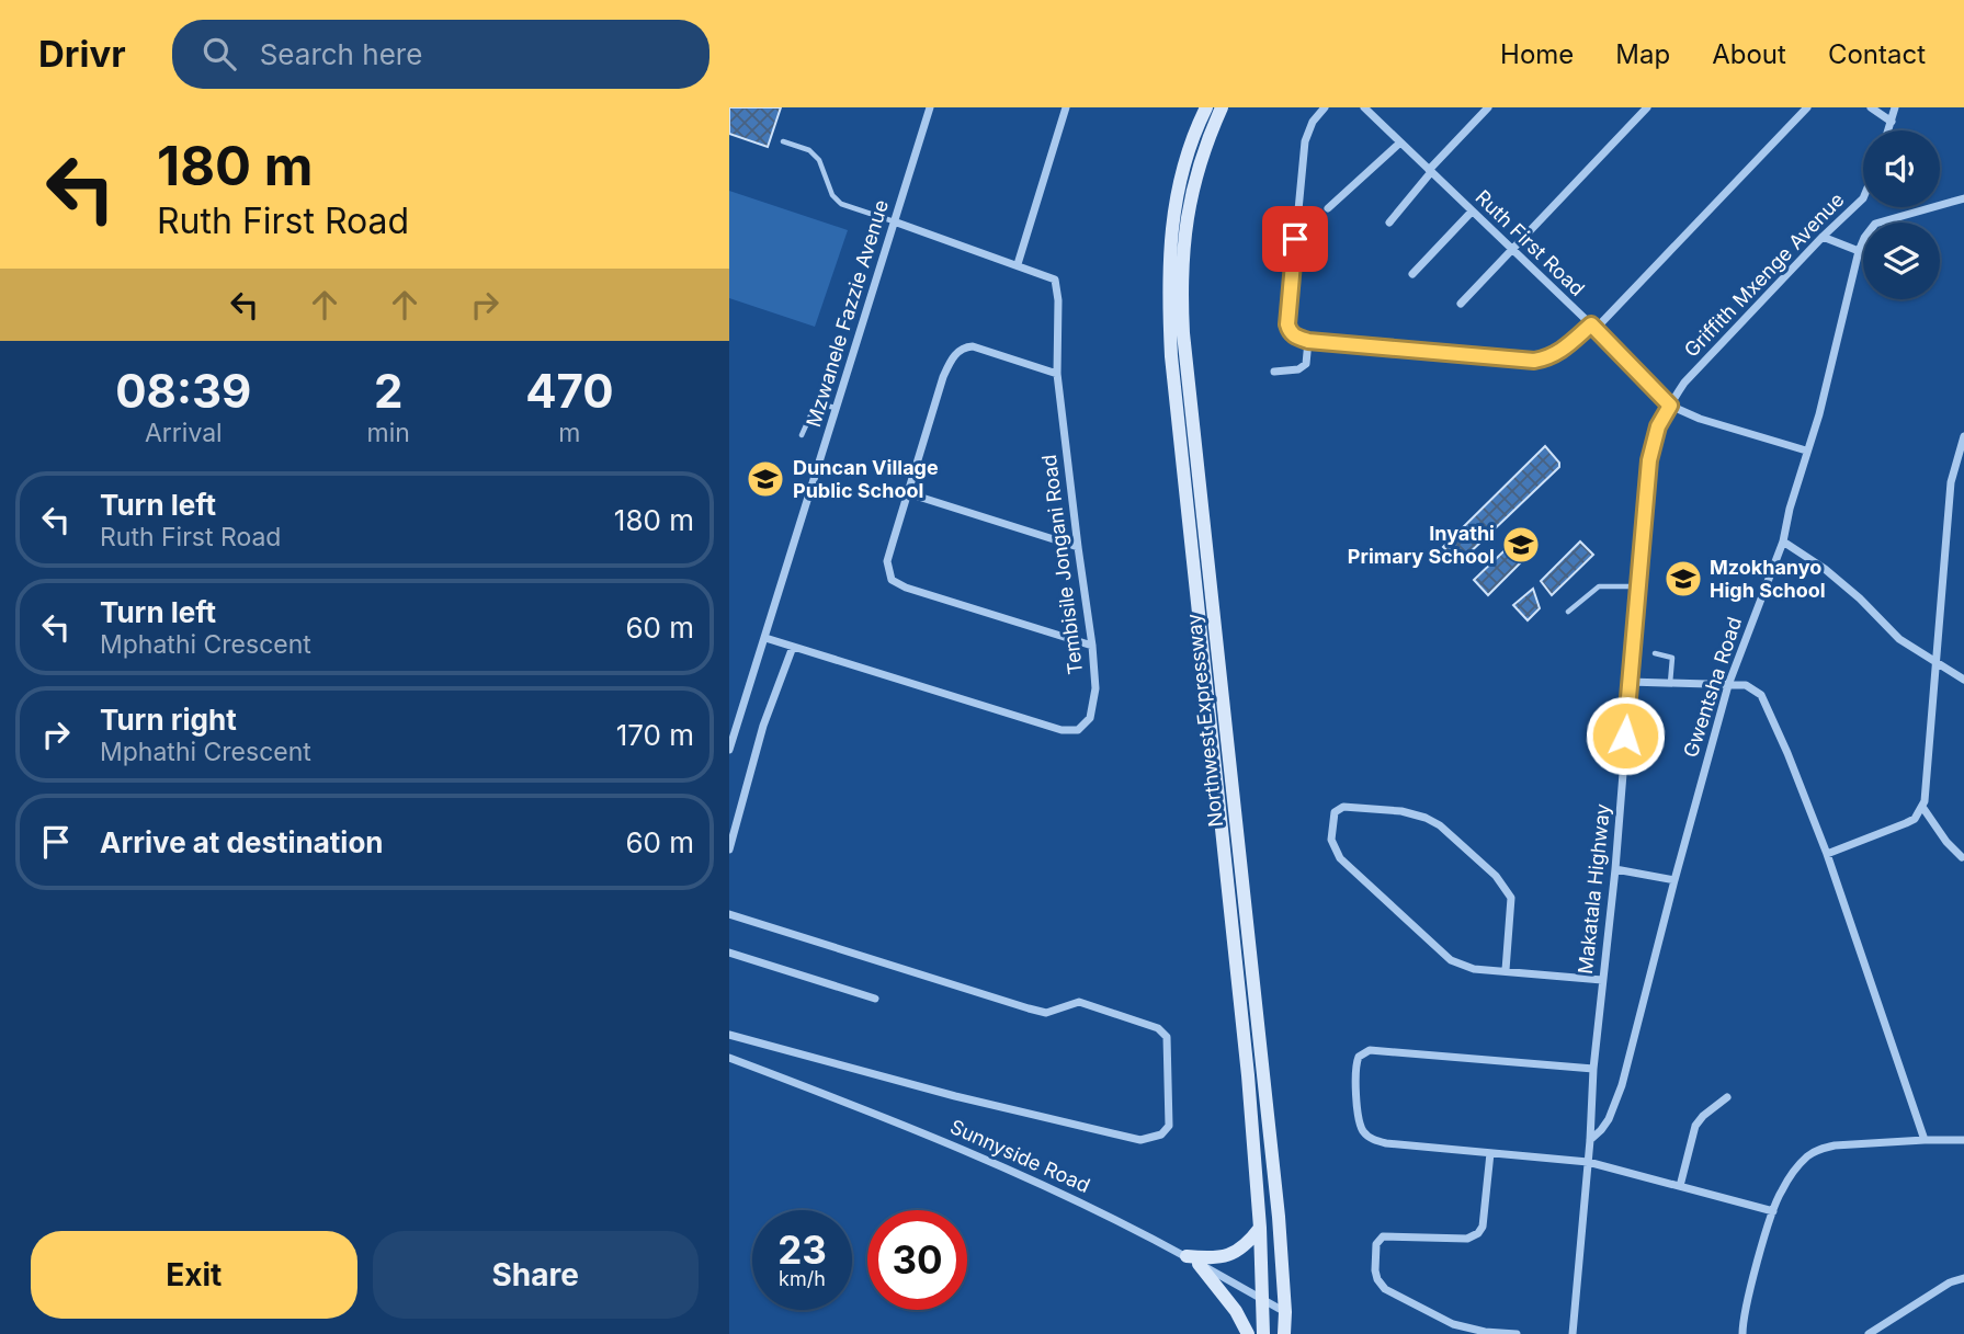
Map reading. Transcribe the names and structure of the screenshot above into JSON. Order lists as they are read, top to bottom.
{
  "streets": {
    "main road": ["Northwest Expressway"],
    "street": [
      "Ruth First Road",
      "Griffith Mxenge Avenue",
      "Mzwanele Fazzie Avenue",
      "Tembisile Jongani Road",
      "Gwentsha Road",
      "Makatala Highway",
      "Sunnyside Road"
    ]
  },
  "crossings": [
    ["Ruth First Road", "Griffith Mxenge Avenue"],
    ["Ruth First Road", "Makatala Highway"],
    ["Griffith Mxenge Avenue", "Makatala Highway"],
    ["Mzwanele Fazzie Avenue", "Tembisile Jongani Road"],
    ["Gwentsha Road", "Makatala Highway"],
    ["Northwest Expressway", "Sunnyside Road"]
  ],
  "places": {
    "school or university": ["Duncan Village Public School", "Inyathi Primary School", "Mzokhanyo High School"]
  },
  "page": {
    "header": "Drivr",
    "search": "Search here",
    "nav": [
      "Home",
      "Map",
      "About",
      "Contact"
    ],
    "turn": ["180 m", "Ruth First Road"],
    "eta": [
      "08:39",
      "Arrival",
      "2",
      "min",
      "470",
      "m"
    ],
    "list": [
      {
        "name": "Turn left",
        "note": "Ruth First Road",
        "value": "180 m"
      },
      {
        "name": "Turn left",
        "note": "Mphathi Crescent",
        "value": "60 m"
      },
      {
        "name": "Turn right",
        "note": "Mphathi Crescent",
        "value": "170 m"
      },
      {
        "name": "Arrive at destination",
        "value": "60 m"
      }
    ],
    "speed": "23 km/h",
    "limit": "30",
    "buttons": ["Exit", "Share"]
  }
}
